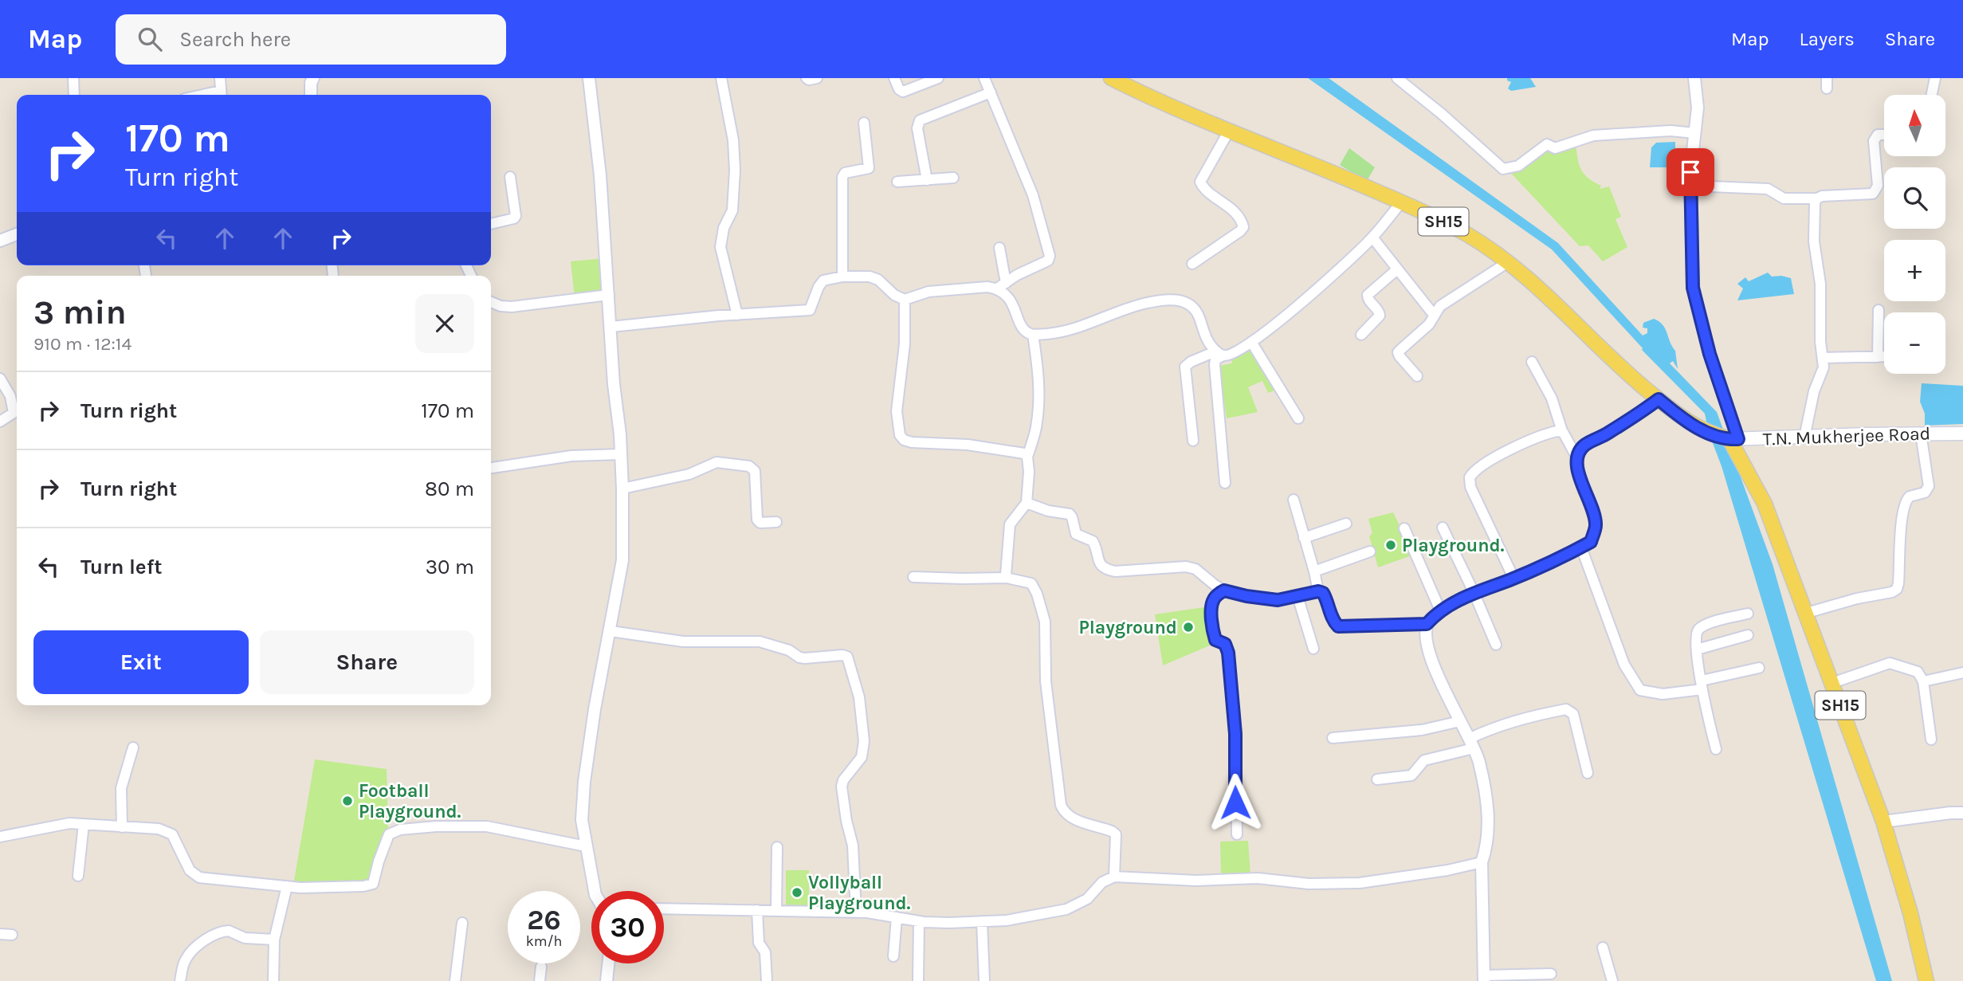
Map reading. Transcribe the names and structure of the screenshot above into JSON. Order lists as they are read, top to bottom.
{
  "streets": {
    "main road": ["SH15", "T.N. Mukherjee Road"]
  },
  "crossings": [
    ["SH15", "T.N. Mukherjee Road"]
  ],
  "places": [
    "Playground.",
    "Playground",
    "Football Playground.",
    "Vollyball Playground."
  ],
  "north": "top",
  "page": {
    "header": "Map",
    "search": "Search here",
    "nav": ["Map", "Layers", "Share"],
    "map_buttons": ["+", "−"],
    "turn": ["170 m", "Turn right"],
    "heading": ["3 min", "910 m · 12:14"],
    "list": [
      {
        "name": "Turn right",
        "value": "170 m"
      },
      {
        "name": "Turn right",
        "value": "80 m"
      },
      {
        "name": "Turn left",
        "value": "30 m"
      }
    ],
    "buttons": ["Exit", "Share"],
    "speed": "26 km/h",
    "limit": "30"
  }
}
